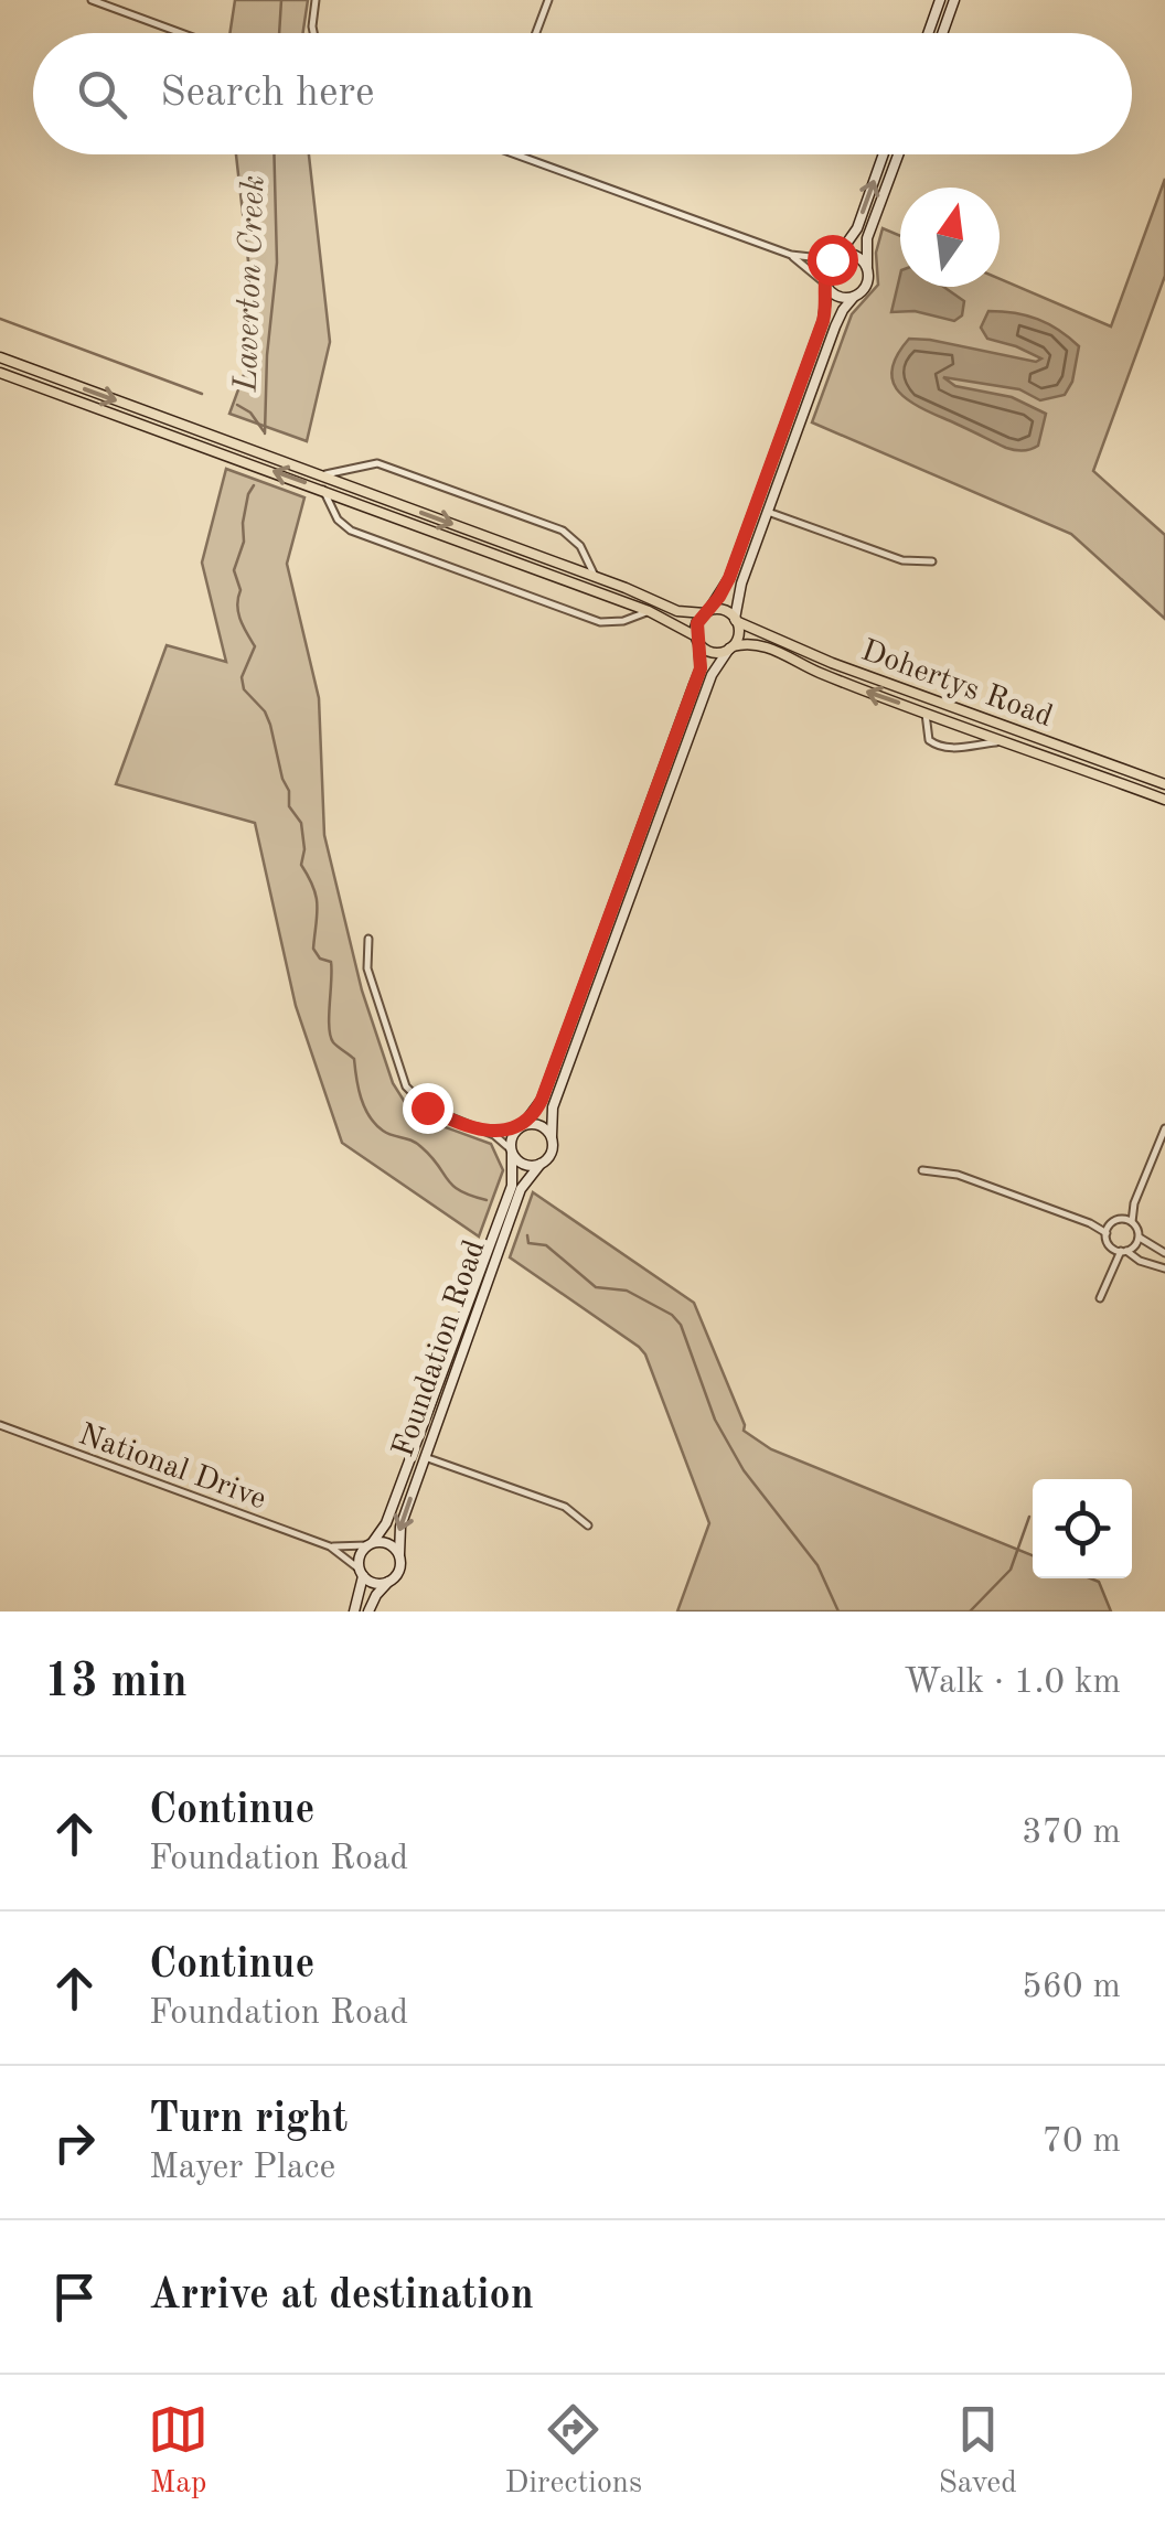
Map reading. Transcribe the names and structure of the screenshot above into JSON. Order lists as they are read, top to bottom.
{
  "streets": {
    "main road": ["Dohertys Road"],
    "street": ["Foundation Road", "National Drive"]
  },
  "crossings": [
    ["Foundation Road", "National Drive"]
  ],
  "water": ["Laverton Creek"],
  "north": "top",
  "page": {
    "search": "Search here",
    "heading": ["13 min", "Walk · 1.0 km"],
    "list": [
      ["Continue", "Foundation Road", "370 m"],
      ["Continue", "Foundation Road", "560 m"],
      ["Turn right", "Mayer Place", "70 m"],
      "Arrive at destination"
    ],
    "nav": ["Map", "Directions", "Saved"]
  }
}
